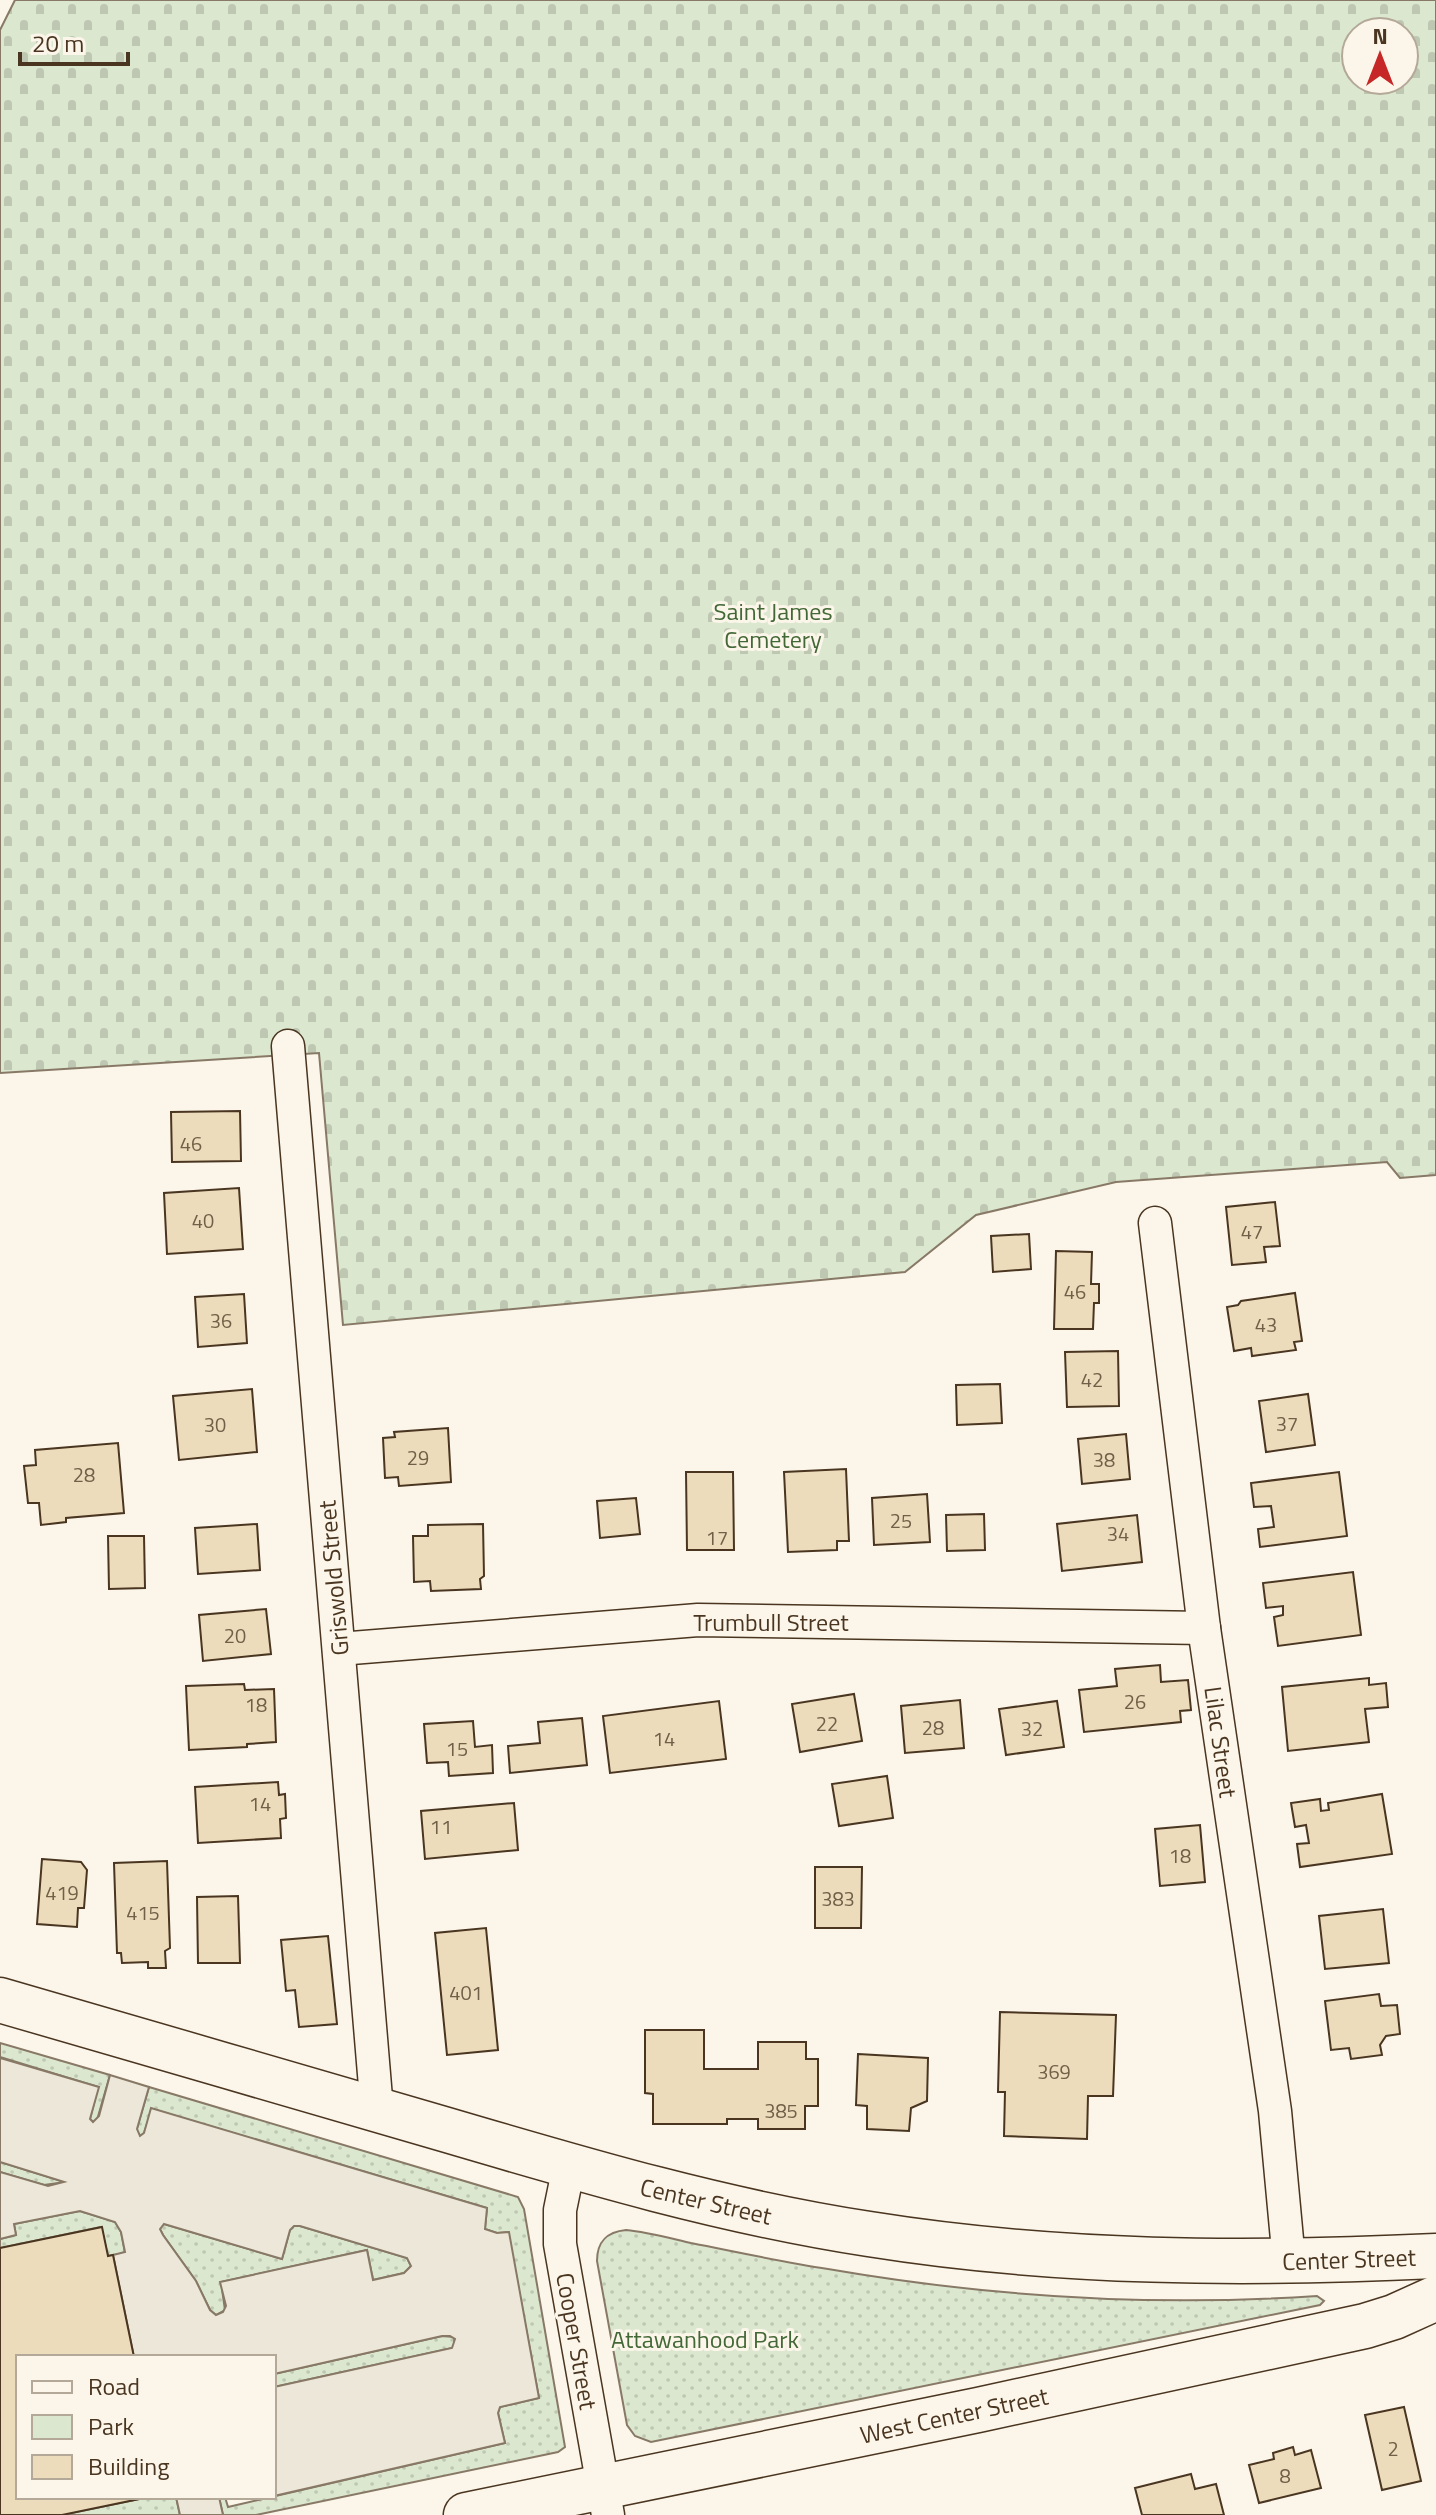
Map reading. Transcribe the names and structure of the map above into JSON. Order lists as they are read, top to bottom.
{
  "streets": {
    "main road": ["Center Street", "West Center Street"],
    "street": [
      "Griswold Street",
      "Trumbull Street",
      "Lilac Street",
      "Cooper Street"
    ]
  },
  "crossings": [
    ["Griswold Street", "Trumbull Street"],
    ["Griswold Street", "Center Street"],
    ["Trumbull Street", "Lilac Street"],
    ["Lilac Street", "Center Street"],
    ["Center Street", "Cooper Street"],
    ["Cooper Street", "West Center Street"]
  ],
  "parks": ["Saint James Cemetery", "Attawanhood Park"],
  "house_numbers": [
    "46",
    "40",
    "47",
    "46",
    "36",
    "43",
    "42",
    "37",
    "30",
    "29",
    "38",
    "28",
    "25",
    "34",
    "17",
    "20",
    "26",
    "18",
    "22",
    "28",
    "32",
    "14",
    "15",
    "14",
    "11",
    "18",
    "419",
    "383",
    "415",
    "401",
    "369",
    "385",
    "2",
    "8"
  ],
  "legend": ["Road", "Park", "Building"],
  "scale_bar": "20 m",
  "north": "top"
}
